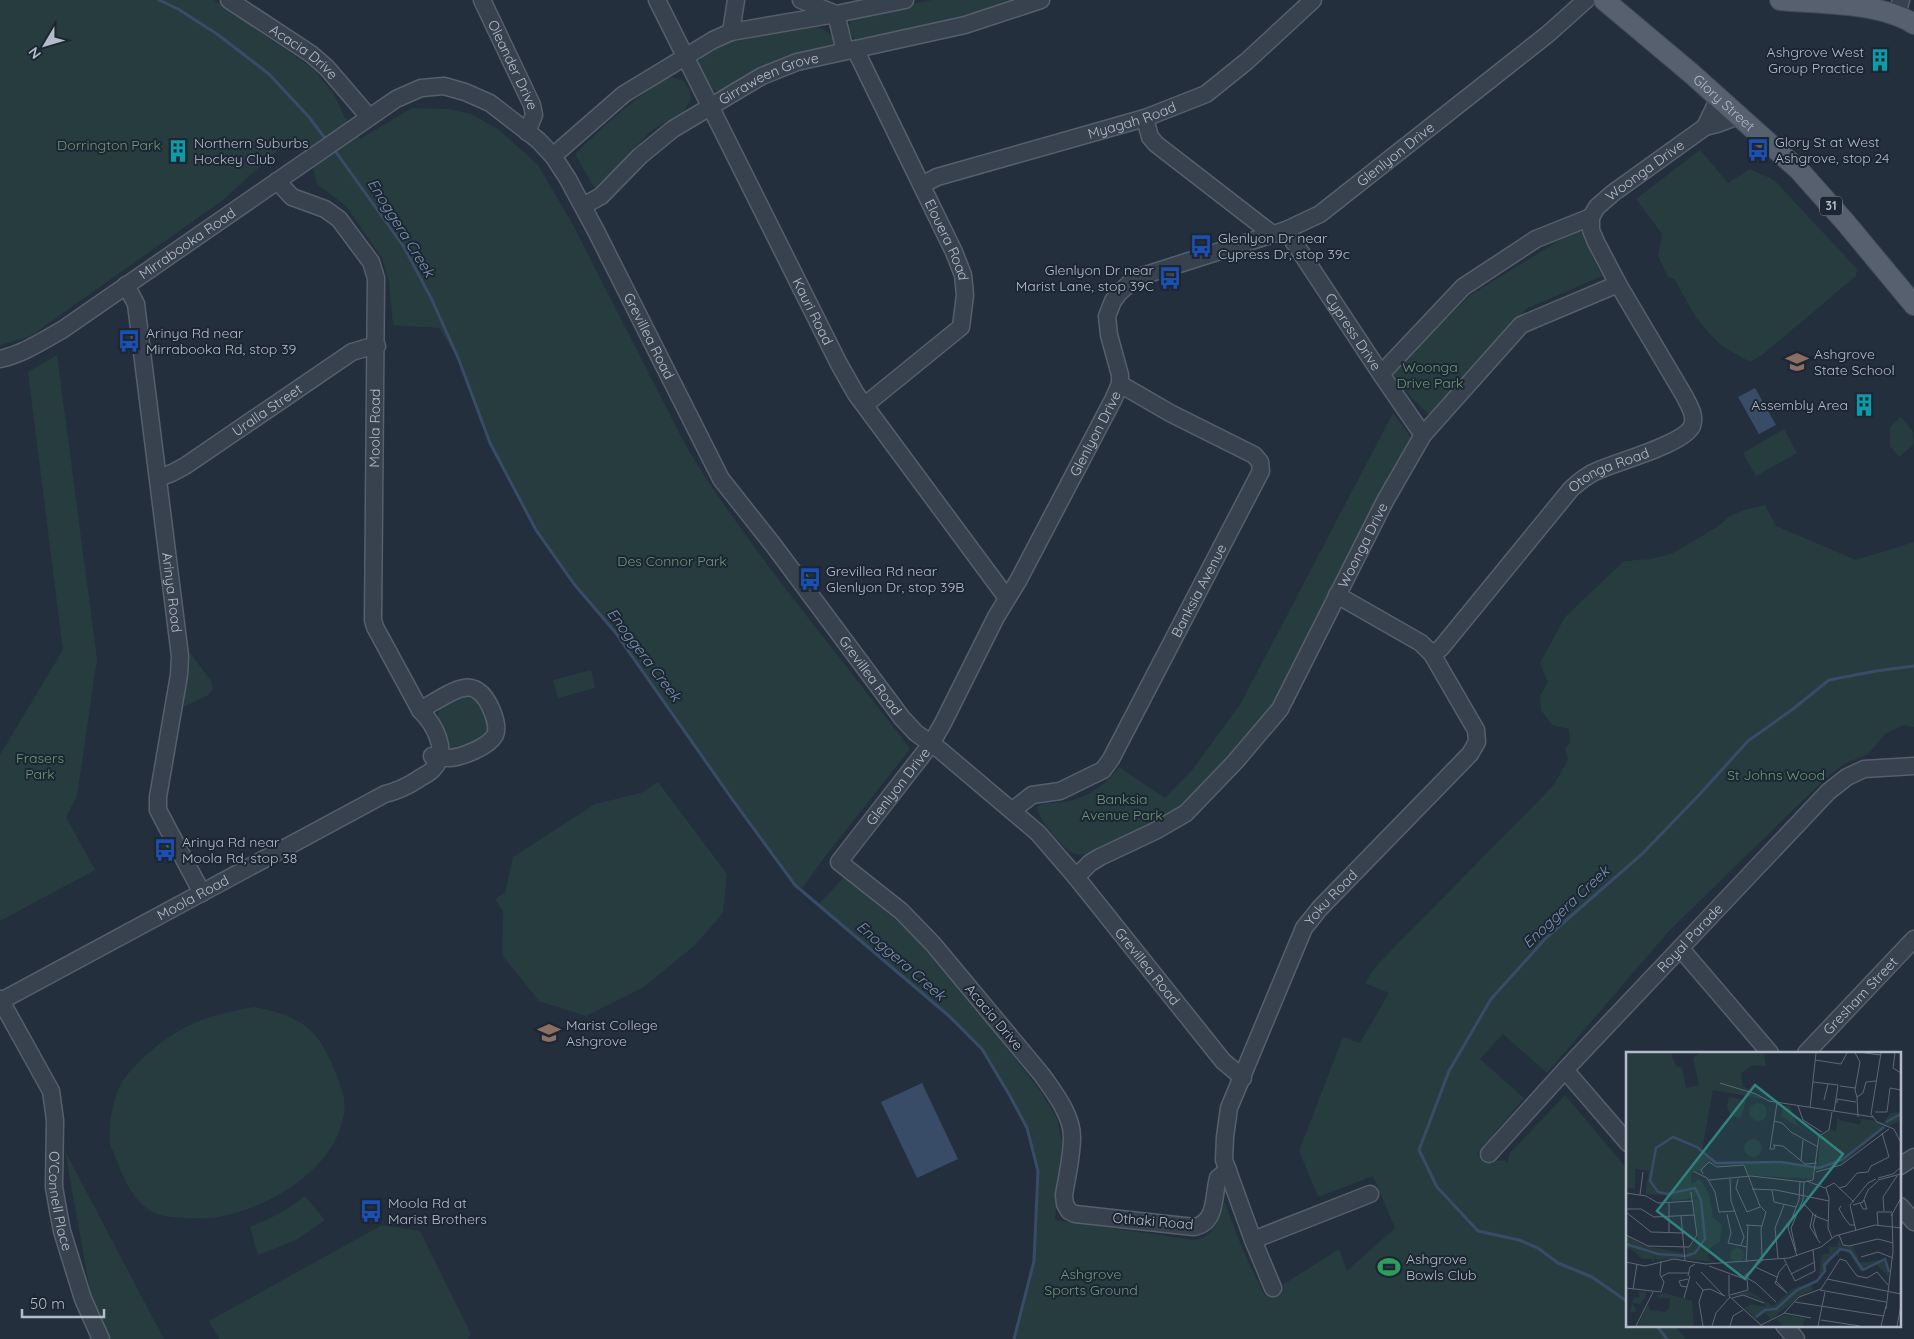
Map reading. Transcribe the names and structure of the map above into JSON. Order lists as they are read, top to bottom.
{
  "streets": {
    "main road": ["Glory Street", "31"],
    "street": [
      "Acacia Drive",
      "Oleander Drive",
      "Girraween Grove",
      "Myagah Road",
      "Glenlyon Drive",
      "Woonga Drive",
      "Elouera Road",
      "Mirrabooka Road",
      "Kauri Road",
      "Cypress Drive",
      "Grevillea Road",
      "Uralla Street",
      "Moola Road",
      "Otonga Road",
      "Banksia Avenue",
      "Arinya Road",
      "Yoku Road",
      "Royal Parade",
      "Gresham Street",
      "O'Connell Place",
      "Othaki Road"
    ]
  },
  "crossings": [
    ["Acacia Drive", "Glenlyon Drive"],
    ["Acacia Drive", "Mirrabooka Road"],
    ["Acacia Drive", "Othaki Road"],
    ["Girraween Grove", "Elouera Road"],
    ["Girraween Grove", "Kauri Road"],
    ["Girraween Grove", "Grevillea Road"],
    ["Glory Street", "Woonga Drive"],
    ["Myagah Road", "Elouera Road"],
    ["Myagah Road", "Cypress Drive"],
    ["Glenlyon Drive", "Kauri Road"],
    ["Glenlyon Drive", "Cypress Drive"],
    ["Glenlyon Drive", "Grevillea Road"],
    ["Glenlyon Drive", "Banksia Avenue"],
    ["Woonga Drive", "Cypress Drive"],
    ["Woonga Drive", "Grevillea Road"],
    ["Woonga Drive", "Otonga Road"],
    ["Woonga Drive", "Yoku Road"],
    ["Elouera Road", "Kauri Road"],
    ["Mirrabooka Road", "Moola Road"],
    ["Mirrabooka Road", "Arinya Road"],
    ["Grevillea Road", "Banksia Avenue"],
    ["Grevillea Road", "Yoku Road"],
    ["Uralla Street", "Moola Road"],
    ["Uralla Street", "Arinya Road"],
    ["Moola Road", "Arinya Road"],
    ["Moola Road", "O'Connell Place"],
    ["Otonga Road", "Yoku Road"],
    ["Yoku Road", "Othaki Road"]
  ],
  "water": ["Enoggera Creek"],
  "parks": [
    "Dorrington Park",
    "Woonga Drive Park",
    "Des Connor Park",
    "Frasers Park",
    "St Johns Wood",
    "Banksia Avenue Park",
    "Ashgrove Sports Ground"
  ],
  "places": {
    "building": ["Ashgrove West Group Practice", "Northern Suburbs Hockey Club", "Assembly Area"],
    "bus stop": [
      "Glory St at West Ashgrove, stop 24",
      "Glenlyon Dr near Cypress Dr, stop 39c",
      "Glenlyon Dr near Marist Lane, stop 39C",
      "Arinya Rd near Mirrabooka Rd, stop 39",
      "Grevillea Rd near Glenlyon Dr, stop 39B",
      "Arinya Rd near Moola Rd, stop 38",
      "Moola Rd at Marist Brothers"
    ],
    "school or university": ["Ashgrove State School", "Marist College Ashgrove"],
    "sports": ["Ashgrove Bowls Club"]
  },
  "scale_bar": "50 m",
  "north": "bottom left"
}
